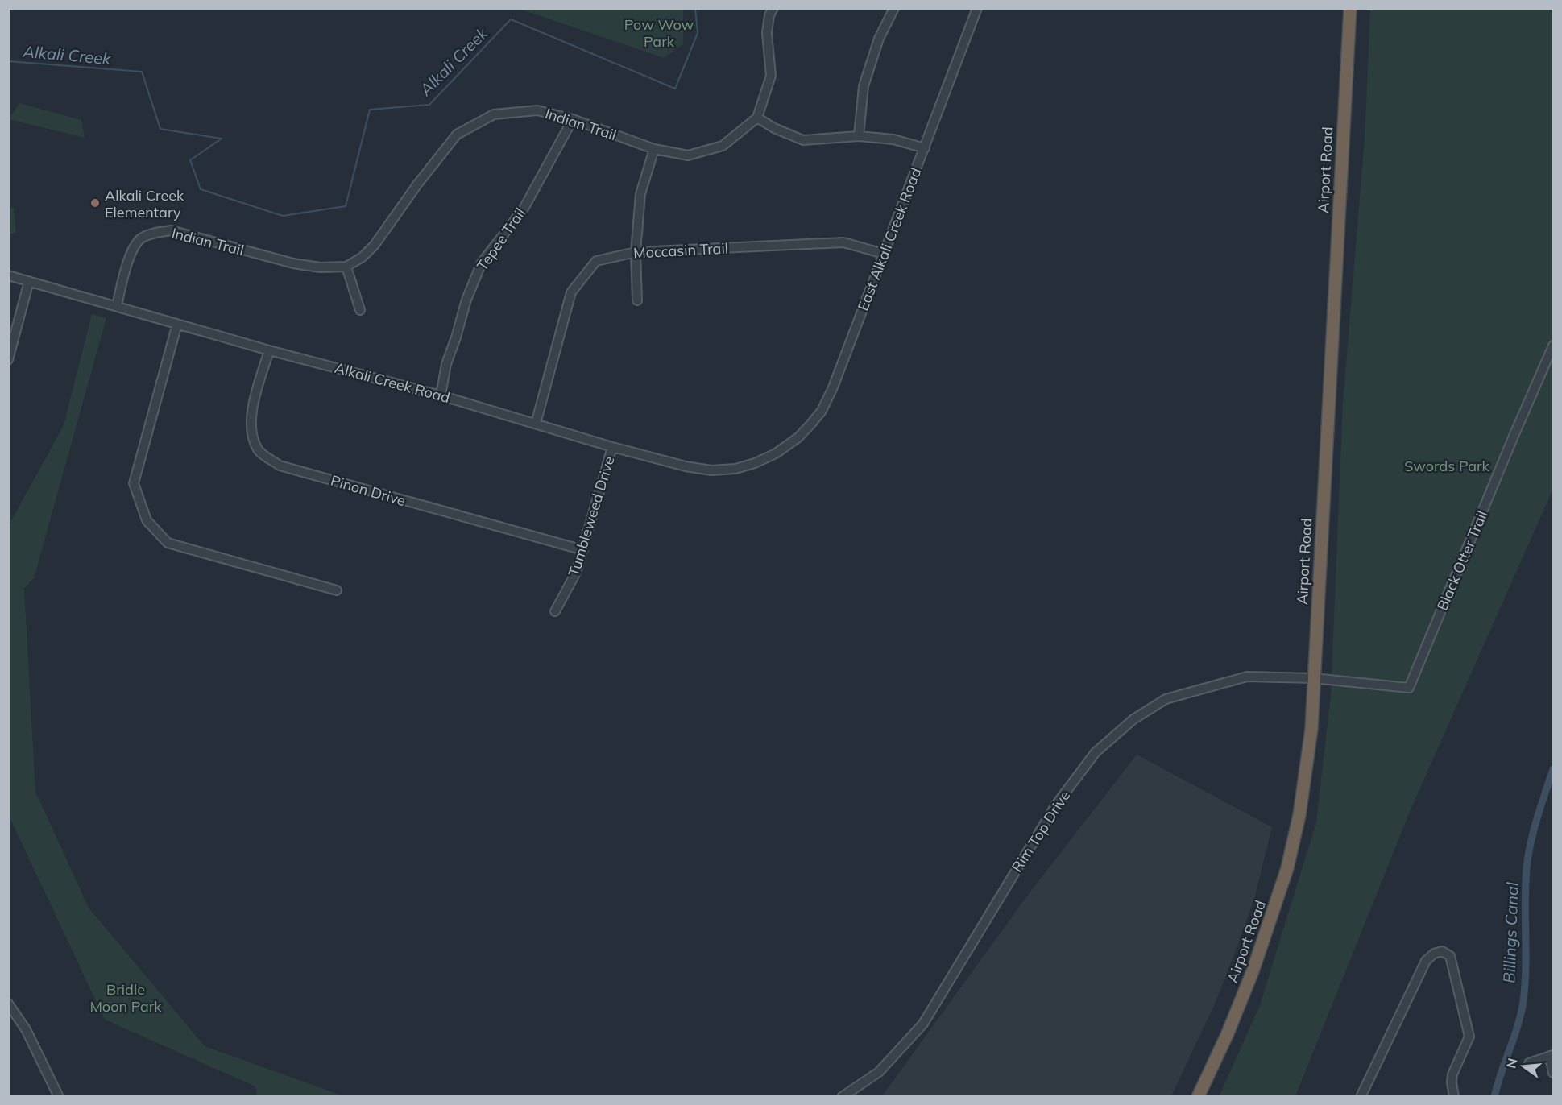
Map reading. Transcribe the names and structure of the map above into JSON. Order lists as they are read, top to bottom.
{
  "streets": {
    "highway": ["Airport Road"],
    "street": [
      "Indian Trail",
      "Tepee Trail",
      "East Alkali Creek Road",
      "Moccasin Trail",
      "Alkali Creek Road",
      "Pinon Drive",
      "Tumbleweed Drive",
      "Black Otter Trail",
      "Rim Top Drive"
    ]
  },
  "crossings": [
    ["Indian Trail", "Tepee Trail"],
    ["Indian Trail", "Alkali Creek Road"],
    ["Airport Road", "Black Otter Trail"],
    ["Airport Road", "Rim Top Drive"],
    ["Tepee Trail", "Alkali Creek Road"],
    ["East Alkali Creek Road", "Moccasin Trail"],
    ["East Alkali Creek Road", "Alkali Creek Road"],
    ["Moccasin Trail", "Alkali Creek Road"],
    ["Alkali Creek Road", "Pinon Drive"],
    ["Alkali Creek Road", "Tumbleweed Drive"],
    ["Pinon Drive", "Tumbleweed Drive"],
    ["Black Otter Trail", "Rim Top Drive"]
  ],
  "water": ["Alkali Creek", "Billings Canal"],
  "parks": ["Pow Wow Park", "Swords Park", "Bridle Moon Park"],
  "places": ["Alkali Creek Elementary"],
  "north": "left"
}
